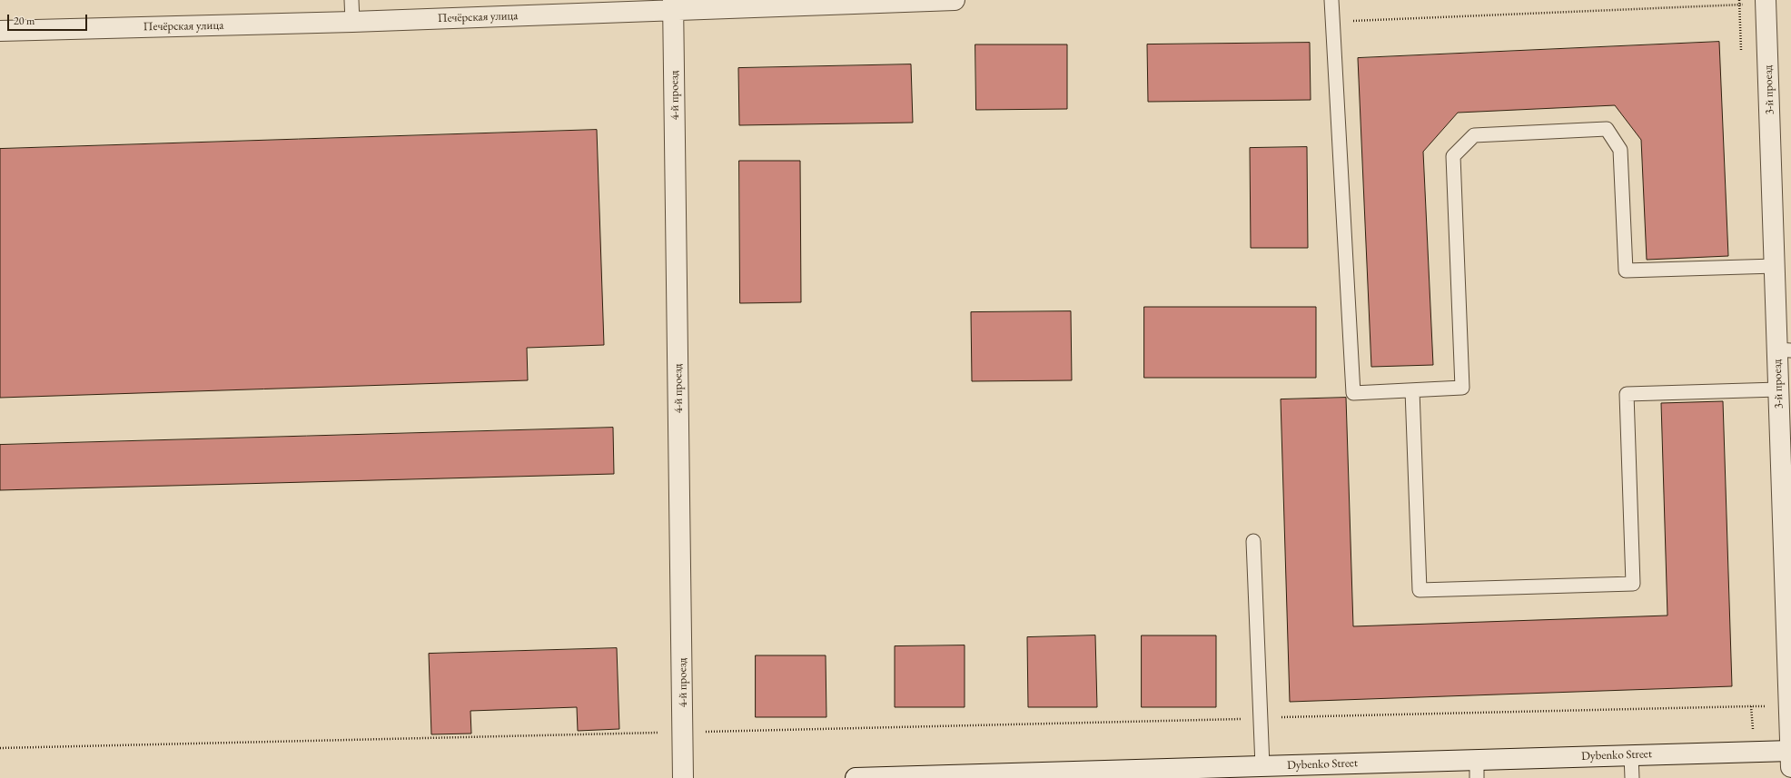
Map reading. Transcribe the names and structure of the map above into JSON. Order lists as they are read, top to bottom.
{
  "streets": {
    "street": [
      "Печёрская улица",
      "3-й проезд",
      "4-й проезд",
      "Dybenko Street"
    ]
  },
  "crossings": [
    ["Печёрская улица", "4-й проезд"],
    ["3-й проезд", "Dybenko Street"]
  ],
  "scale_bar": "20 m"
}
